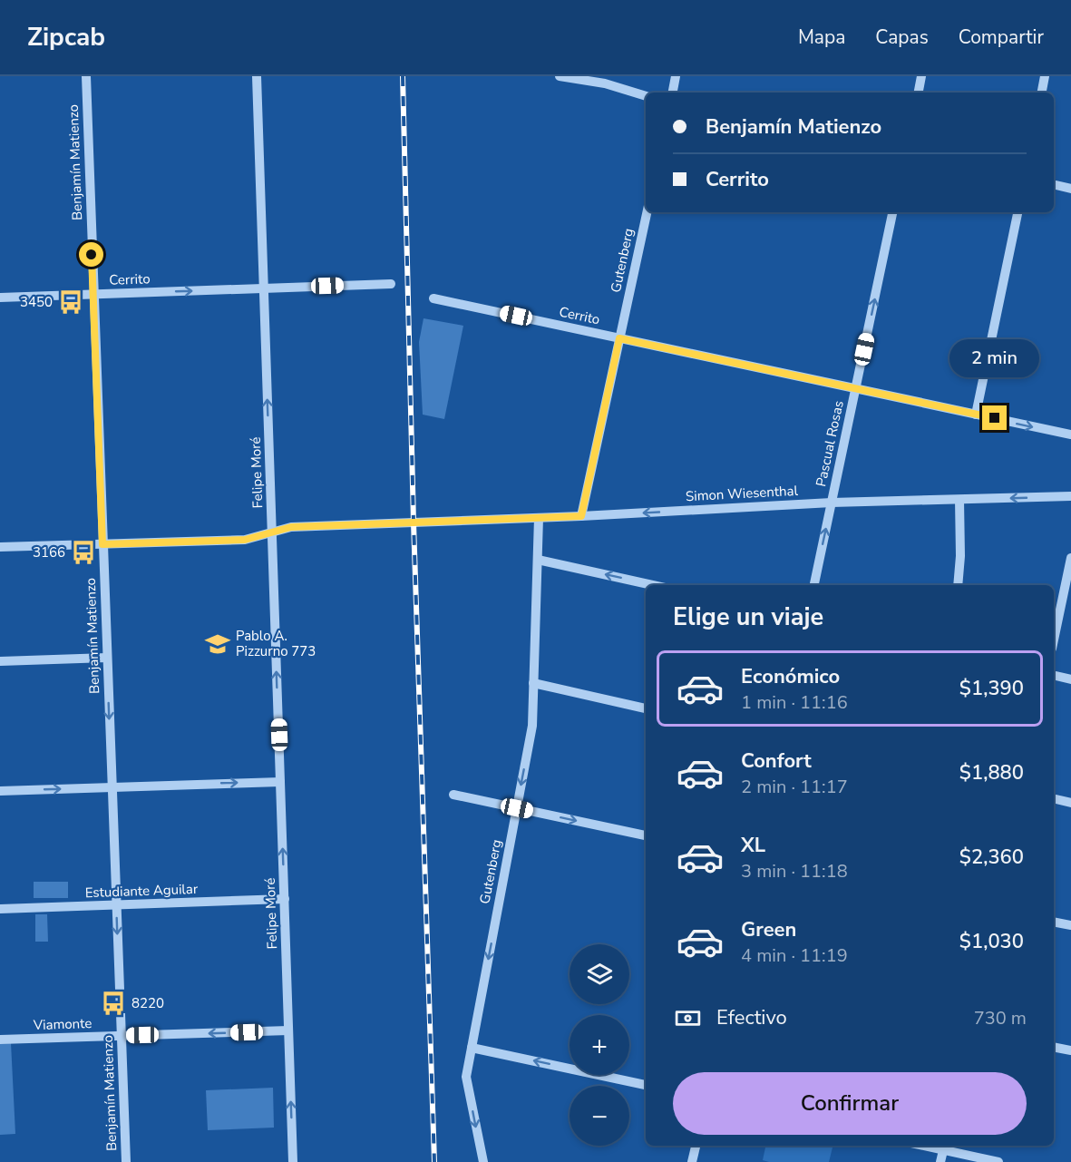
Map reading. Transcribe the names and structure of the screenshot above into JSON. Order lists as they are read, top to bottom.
{
  "streets": {
    "street": [
      "Benjamín Matienzo",
      "Gutenberg",
      "Cerrito",
      "Pascual Rosas",
      "Felipe Moré",
      "Simon Wiesenthal",
      "Estudiante Aguilar",
      "Viamonte"
    ]
  },
  "crossings": [
    ["Benjamín Matienzo", "Cerrito"],
    ["Benjamín Matienzo", "Simon Wiesenthal"],
    ["Benjamín Matienzo", "Estudiante Aguilar"],
    ["Benjamín Matienzo", "Viamonte"],
    ["Gutenberg", "Cerrito"],
    ["Gutenberg", "Simon Wiesenthal"],
    ["Cerrito", "Pascual Rosas"],
    ["Cerrito", "Felipe Moré"],
    ["Pascual Rosas", "Simon Wiesenthal"],
    ["Felipe Moré", "Simon Wiesenthal"],
    ["Felipe Moré", "Estudiante Aguilar"],
    ["Felipe Moré", "Viamonte"]
  ],
  "one_way": [
    "Gutenberg",
    "Pascual Rosas",
    "Felipe Moré",
    "Viamonte"
  ],
  "places": {
    "bus stop": ["3450", "3166", "8220"],
    "school or university": ["Pablo A. Pizzurno 773"]
  },
  "page": {
    "header": "Zipcab",
    "nav": ["Mapa", "Capas", "Compartir"],
    "banner": ["Benjamín Matienzo", "Cerrito"],
    "bubble": "2 min",
    "heading": "Elige un viaje",
    "list": [
      {
        "name": "Económico",
        "note": "1 min · 11:16",
        "value": "$1,390"
      },
      {
        "name": "Confort",
        "note": "2 min · 11:17",
        "value": "$1,880"
      },
      {
        "name": "XL",
        "note": "3 min · 11:18",
        "value": "$2,360"
      },
      {
        "name": "Green",
        "note": "4 min · 11:19",
        "value": "$1,030"
      }
    ],
    "map_buttons": ["+", "−"],
    "pay": ["Efectivo", "730 m"],
    "buttons": "Confirmar"
  }
}
